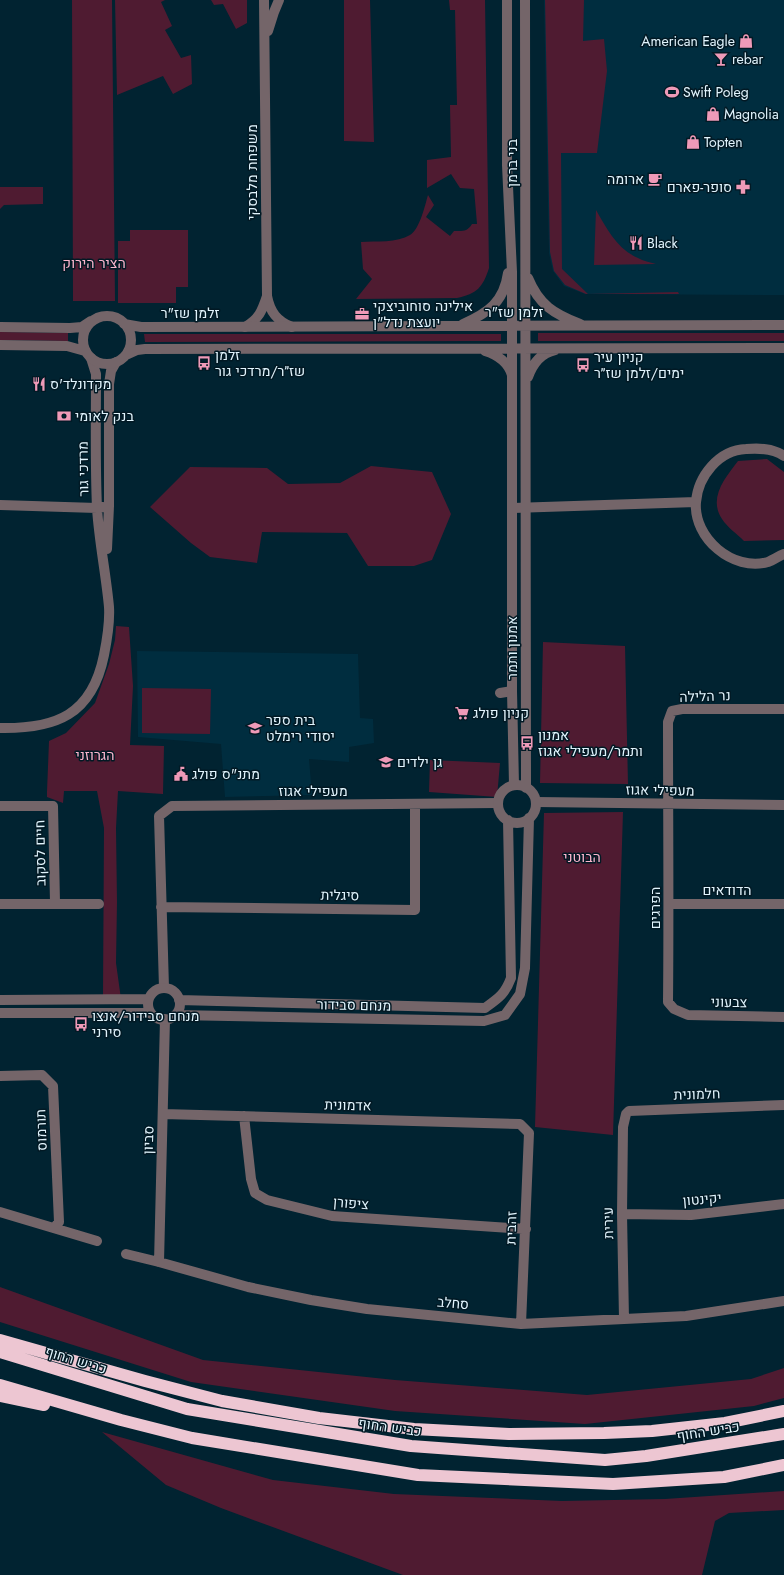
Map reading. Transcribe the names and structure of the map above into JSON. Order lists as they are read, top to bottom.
{
  "streets": {
    "highway": ["כביש החוף"],
    "street": [
      "בני ברמן",
      "משפחת מלבסקי",
      "זלמן שז\"ר",
      "מרדכי גור",
      "אמנון ותמר",
      "נר הלילה",
      "מעפילי אגוז",
      "חיים לסקוב",
      "הדודאים",
      "סיגלית",
      "הפרגים",
      "צבעוני",
      "מנחם סבידור",
      "חלמונית",
      "אדמונית",
      "תורמוס",
      "סביון",
      "יקינטון",
      "ציפורן",
      "עירית",
      "זהבית",
      "סחלב"
    ]
  },
  "crossings": [
    ["בני ברמן", "זלמן שז\"ר"],
    ["בני ברמן", "אמנון ותמר"],
    ["משפחת מלבסקי", "זלמן שז\"ר"],
    ["זלמן שז\"ר", "מרדכי גור"],
    ["זלמן שז\"ר", "אמנון ותמר"],
    ["אמנון ותמר", "מעפילי אגוז"],
    ["אמנון ותמר", "מנחם סבידור"],
    ["נר הלילה", "מעפילי אגוז"],
    ["נר הלילה", "הפרגים"],
    ["מעפילי אגוז", "סיגלית"],
    ["מעפילי אגוז", "הפרגים"],
    ["מעפילי אגוז", "מנחם סבידור"],
    ["מעפילי אגוז", "סביון"],
    ["הדודאים", "הפרגים"],
    ["הפרגים", "צבעוני"],
    ["מנחם סבידור", "סביון"],
    ["חלמונית", "עירית"],
    ["אדמונית", "סביון"],
    ["אדמונית", "ציפורן"],
    ["אדמונית", "זהבית"],
    ["סביון", "סחלב"],
    ["יקינטון", "עירית"],
    ["ציפורן", "זהבית"],
    ["עירית", "סחלב"],
    ["זהבית", "סחלב"]
  ],
  "parks": ["הציר הירוק", "הגרוזני", "הבוטני"],
  "places": {
    "shop": ["American Eagle", "Magnolia", "Topten"],
    "bar": ["rebar"],
    "sports": ["Swift Poleg"],
    "cafe": ["ארומה"],
    "pharmacy": ["סופר-פארם"],
    "restaurant": ["Black", "מקדונלד'ס"],
    "office": ["אילינה סוחוביצקי יועצת נדל\"ן"],
    "bus stop": [
      "זלמן שז״ר/מרדכי גור",
      "קניון עיר ימים/זלמן שז״ר",
      "אמנון ותמר/מעפילי אגוז",
      "מנחם סבידור/אנצו סירני"
    ],
    "bank": ["בנק לאומי"],
    "supermarket": ["קניון פולג"],
    "school or university": ["בית ספר יסודי רימלט", "גן ילדים"],
    "public building": ["מתנ\"ס פולג"]
  }
}
